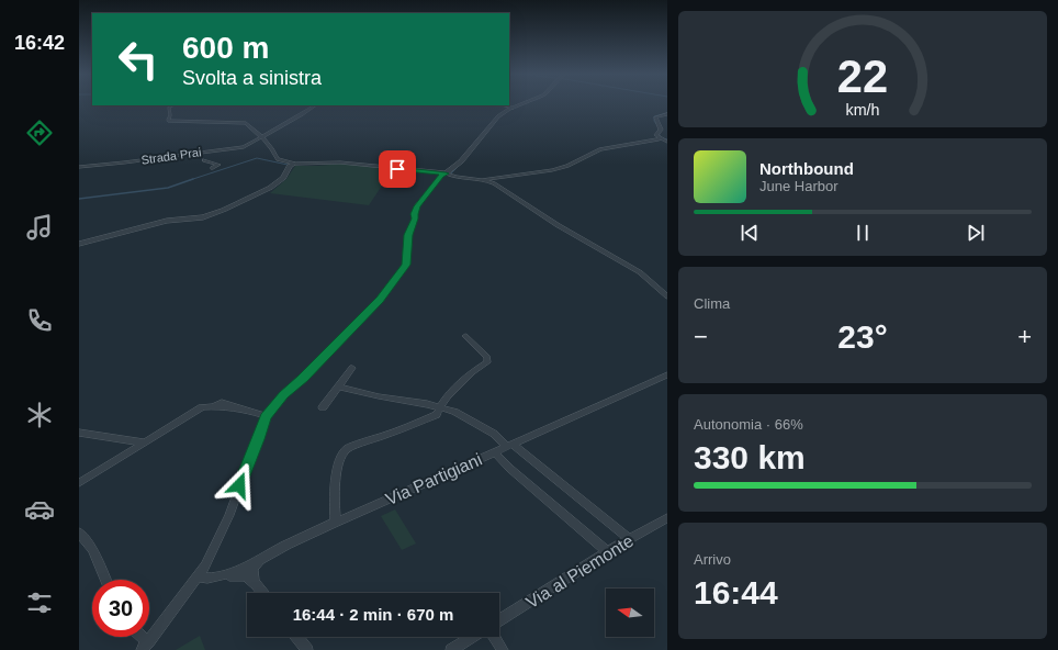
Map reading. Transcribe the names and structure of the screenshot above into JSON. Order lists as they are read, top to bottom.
{
  "streets": {
    "street": ["Strada Prai", "Via Partigiani", "Via al Piemonte"]
  },
  "north": "left",
  "page": {
    "tabs": "16:42",
    "turn": ["600 m", "Svolta a sinistra"],
    "song": ["Northbound", "June Harbor"],
    "tile": [
      "Clima",
      ["Autonomia · 66%", "330 km"],
      ["Arrivo", "16:44"]
    ],
    "heat": ["−", "23°", "+"],
    "limit": "30",
    "trip": "16:44 · 2 min · 670 m",
    "gauge": ["22", "km/h"]
  }
}
